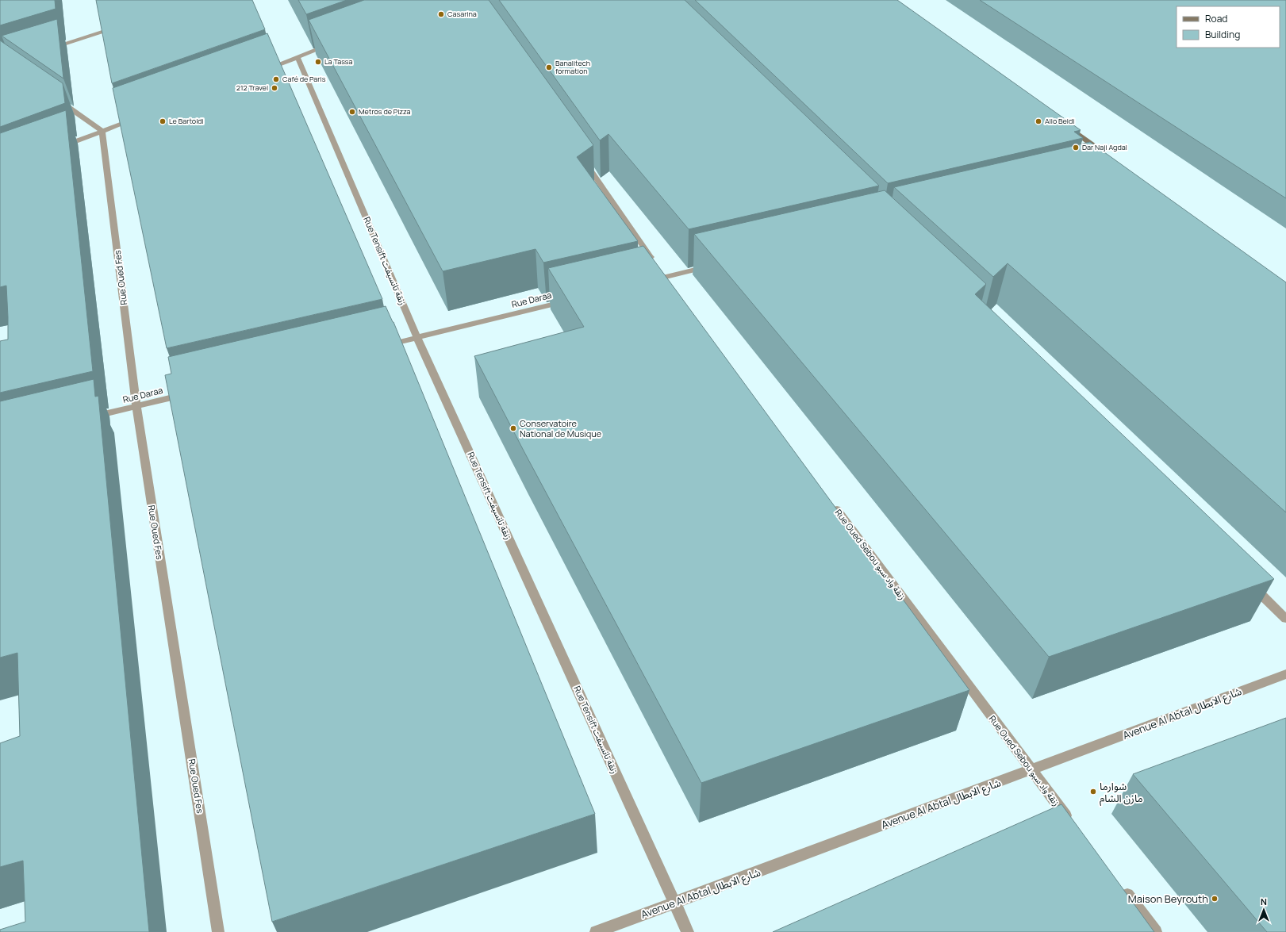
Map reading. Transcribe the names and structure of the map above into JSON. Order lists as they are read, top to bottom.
{
  "streets": {
    "street": [
      "Rue Tensift زنقة تانسيفت",
      "Rue Oued Fes",
      "Rue Daraa",
      "Rue Oued Sebou زنقة واد سبو",
      "Avenue Al Abtal شارع الابطال"
    ]
  },
  "crossings": [
    ["Rue Tensift زنقة تانسيفت", "Rue Daraa"],
    ["Rue Tensift زنقة تانسيفت", "Avenue Al Abtal شارع الابطال"],
    ["Rue Oued Fes", "Rue Daraa"],
    ["Rue Oued Sebou زنقة واد سبو", "Avenue Al Abtal شارع الابطال"]
  ],
  "places": [
    "Casarina",
    "La Tassa",
    "Banalitech formation",
    "Café de Paris",
    "212 Travel",
    "Metros de Pizza",
    "Le Bartoldi",
    "Allo Beldi",
    "Dar Naji Agdal",
    "Conservatoire National de Musique",
    "شوارما مازن الشام",
    "Maison Beyrouth"
  ],
  "legend": ["Road", "Building"],
  "north": "top"
}
